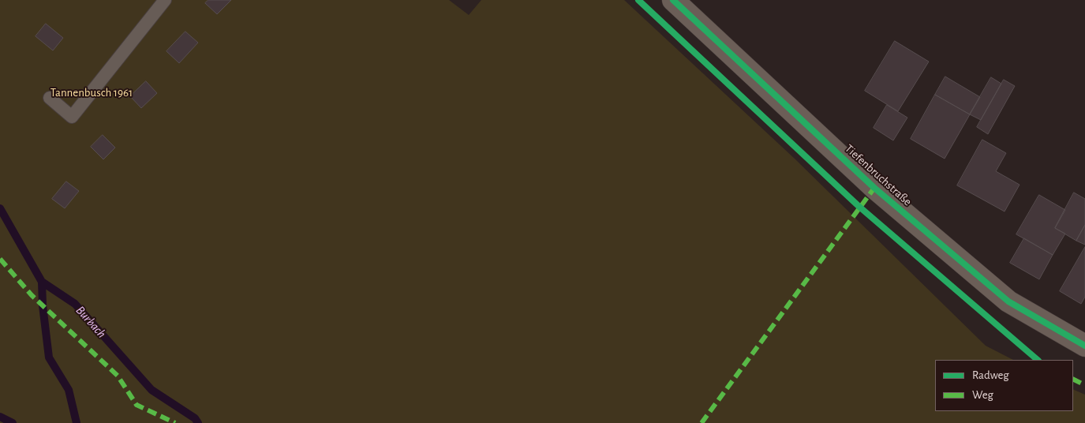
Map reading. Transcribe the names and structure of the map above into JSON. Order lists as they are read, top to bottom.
{
  "streets": {
    "street": ["Tiefenbruchstraße"]
  },
  "water": ["Burbach"],
  "parks": ["Tannenbusch 1961"],
  "legend": ["Radweg", "Weg"]
}
